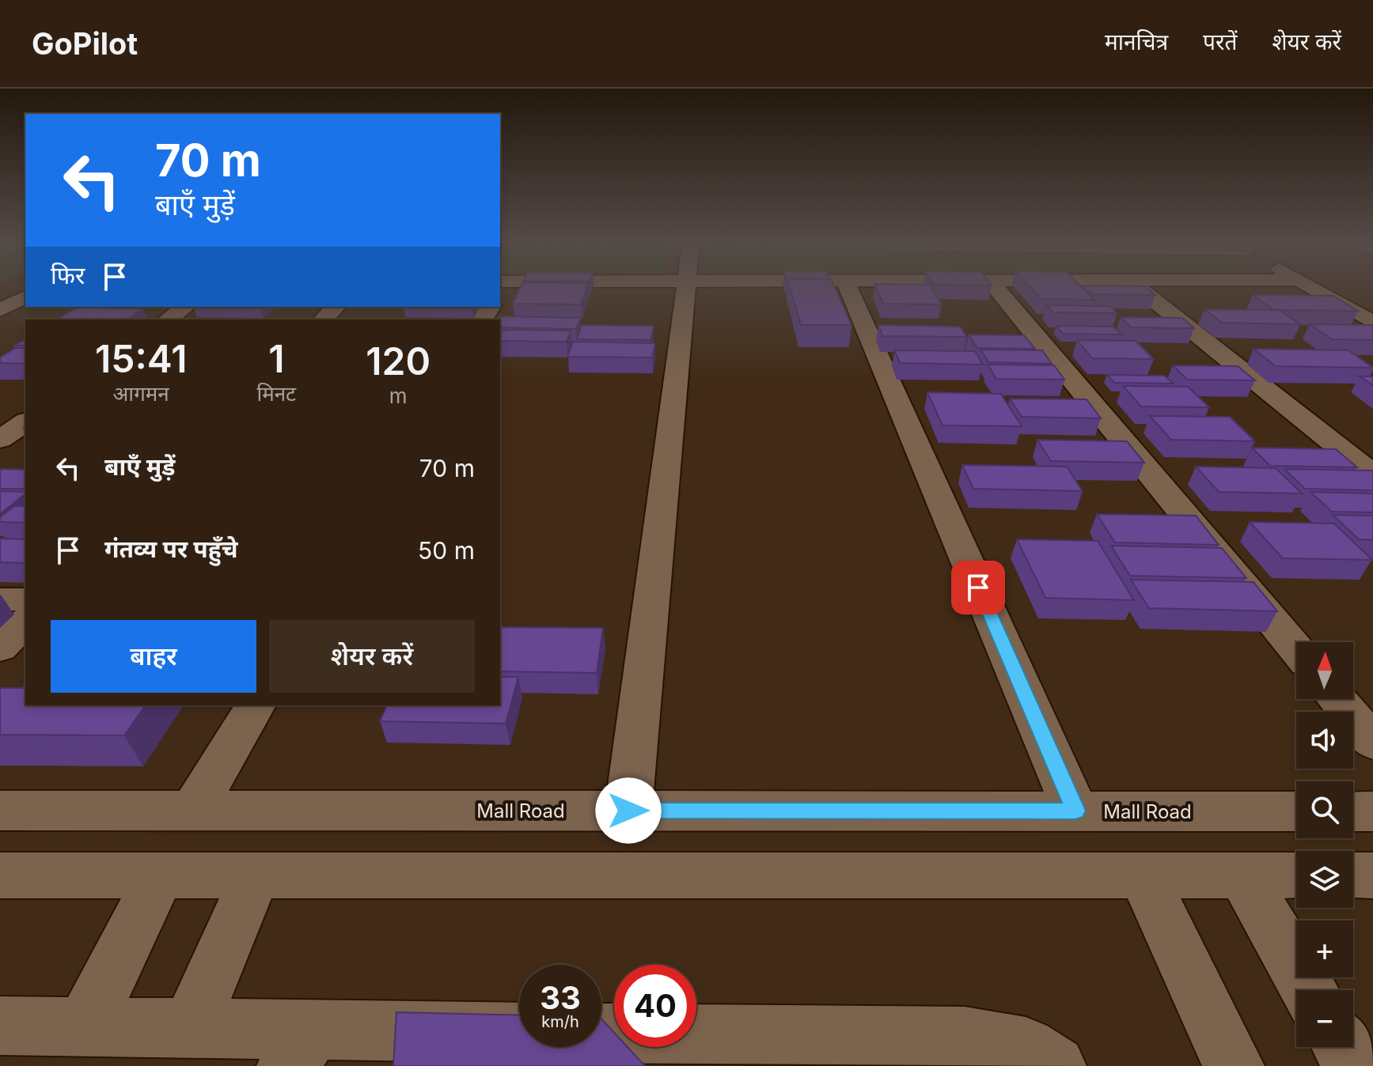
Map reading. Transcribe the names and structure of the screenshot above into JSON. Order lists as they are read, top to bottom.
{
  "streets": {
    "street": ["Mall Road"]
  },
  "north": "top",
  "page": {
    "header": "GoPilot",
    "nav": ["मानचित्र", "परतें", "शेयर करें"],
    "turn": ["70 m", "बाएँ मुड़ें"],
    "then": "फिर",
    "eta": [
      "15:41",
      "आगमन",
      "1",
      "मिनट",
      "120",
      "m"
    ],
    "list": [
      {
        "name": "बाएँ मुड़ें",
        "value": "70 m"
      },
      {
        "name": "गंतव्य पर पहुँचे",
        "value": "50 m"
      }
    ],
    "buttons": ["बाहर", "शेयर करें"],
    "map_buttons": ["+", "−"],
    "speed": "33 km/h",
    "limit": "40"
  }
}
